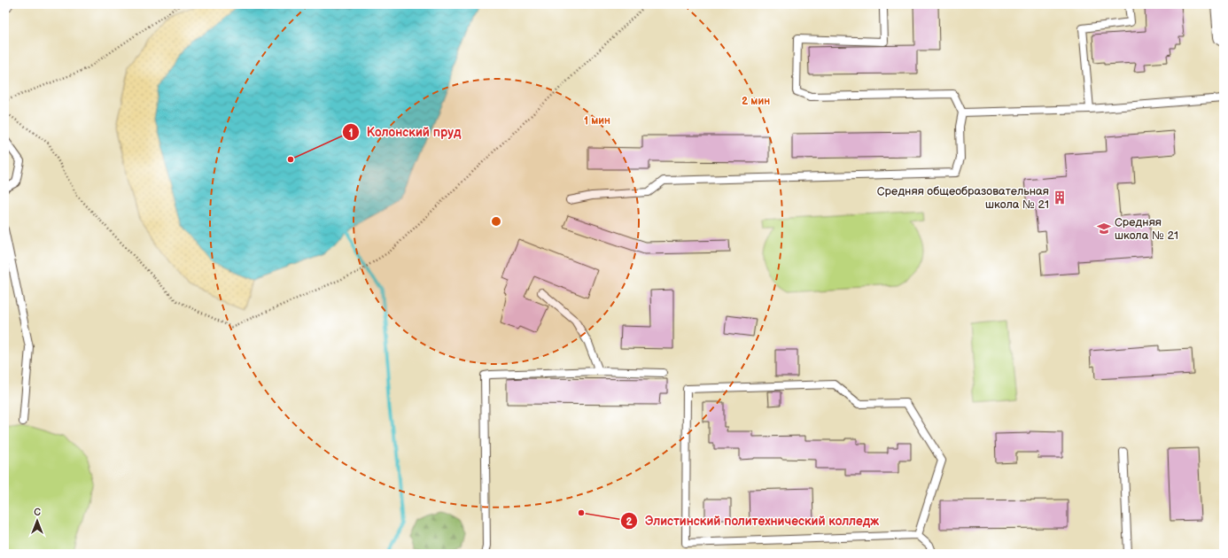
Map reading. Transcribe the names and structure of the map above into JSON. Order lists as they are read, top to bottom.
{
  "places": {
    "other": ["Колонский пруд", "Элистинский политехнический колледж"],
    "building": ["Средняя общеобразовательная школа № 21"],
    "school or university": ["Средняя школа № 21"]
  },
  "north": "top",
  "rings": ["2 мин", "1 мин"]
}
